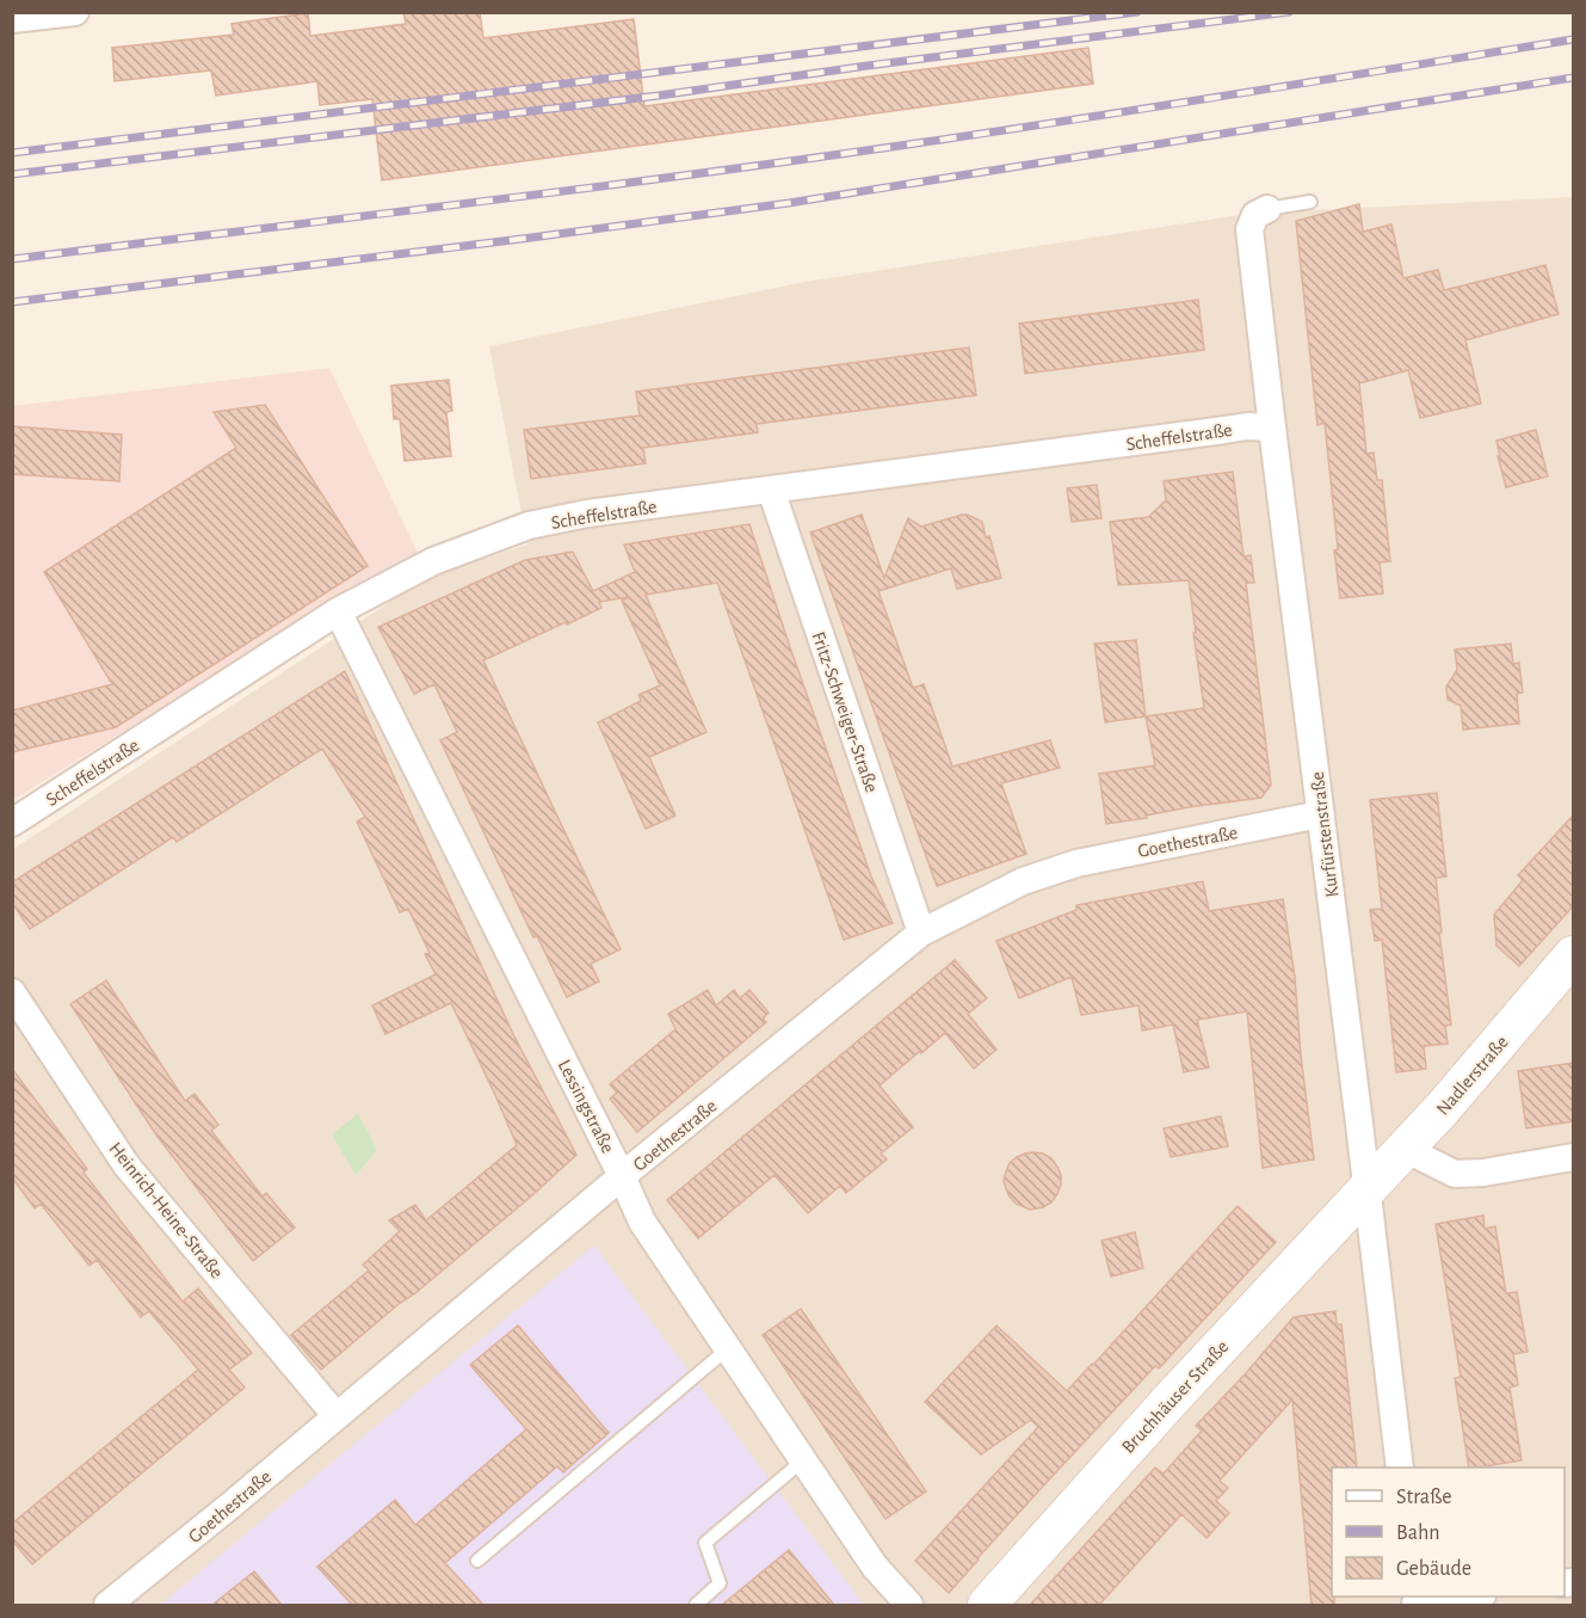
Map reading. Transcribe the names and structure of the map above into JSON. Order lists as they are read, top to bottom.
{
  "streets": {
    "street": [
      "Scheffelstraße",
      "Fritz-Schweiger-Straße",
      "Kurfürstenstraße",
      "Goethestraße",
      "Nadlerstraße",
      "Lessingstraße",
      "Heinrich-Heine-Straße",
      "Bruchhäuser Straße"
    ]
  },
  "crossings": [
    ["Scheffelstraße", "Fritz-Schweiger-Straße"],
    ["Scheffelstraße", "Kurfürstenstraße"],
    ["Scheffelstraße", "Lessingstraße"],
    ["Fritz-Schweiger-Straße", "Goethestraße"],
    ["Kurfürstenstraße", "Goethestraße"],
    ["Kurfürstenstraße", "Nadlerstraße"],
    ["Kurfürstenstraße", "Bruchhäuser Straße"],
    ["Goethestraße", "Lessingstraße"],
    ["Goethestraße", "Heinrich-Heine-Straße"],
    ["Nadlerstraße", "Bruchhäuser Straße"]
  ],
  "legend": ["Straße", "Bahn", "Gebäude"]
}
